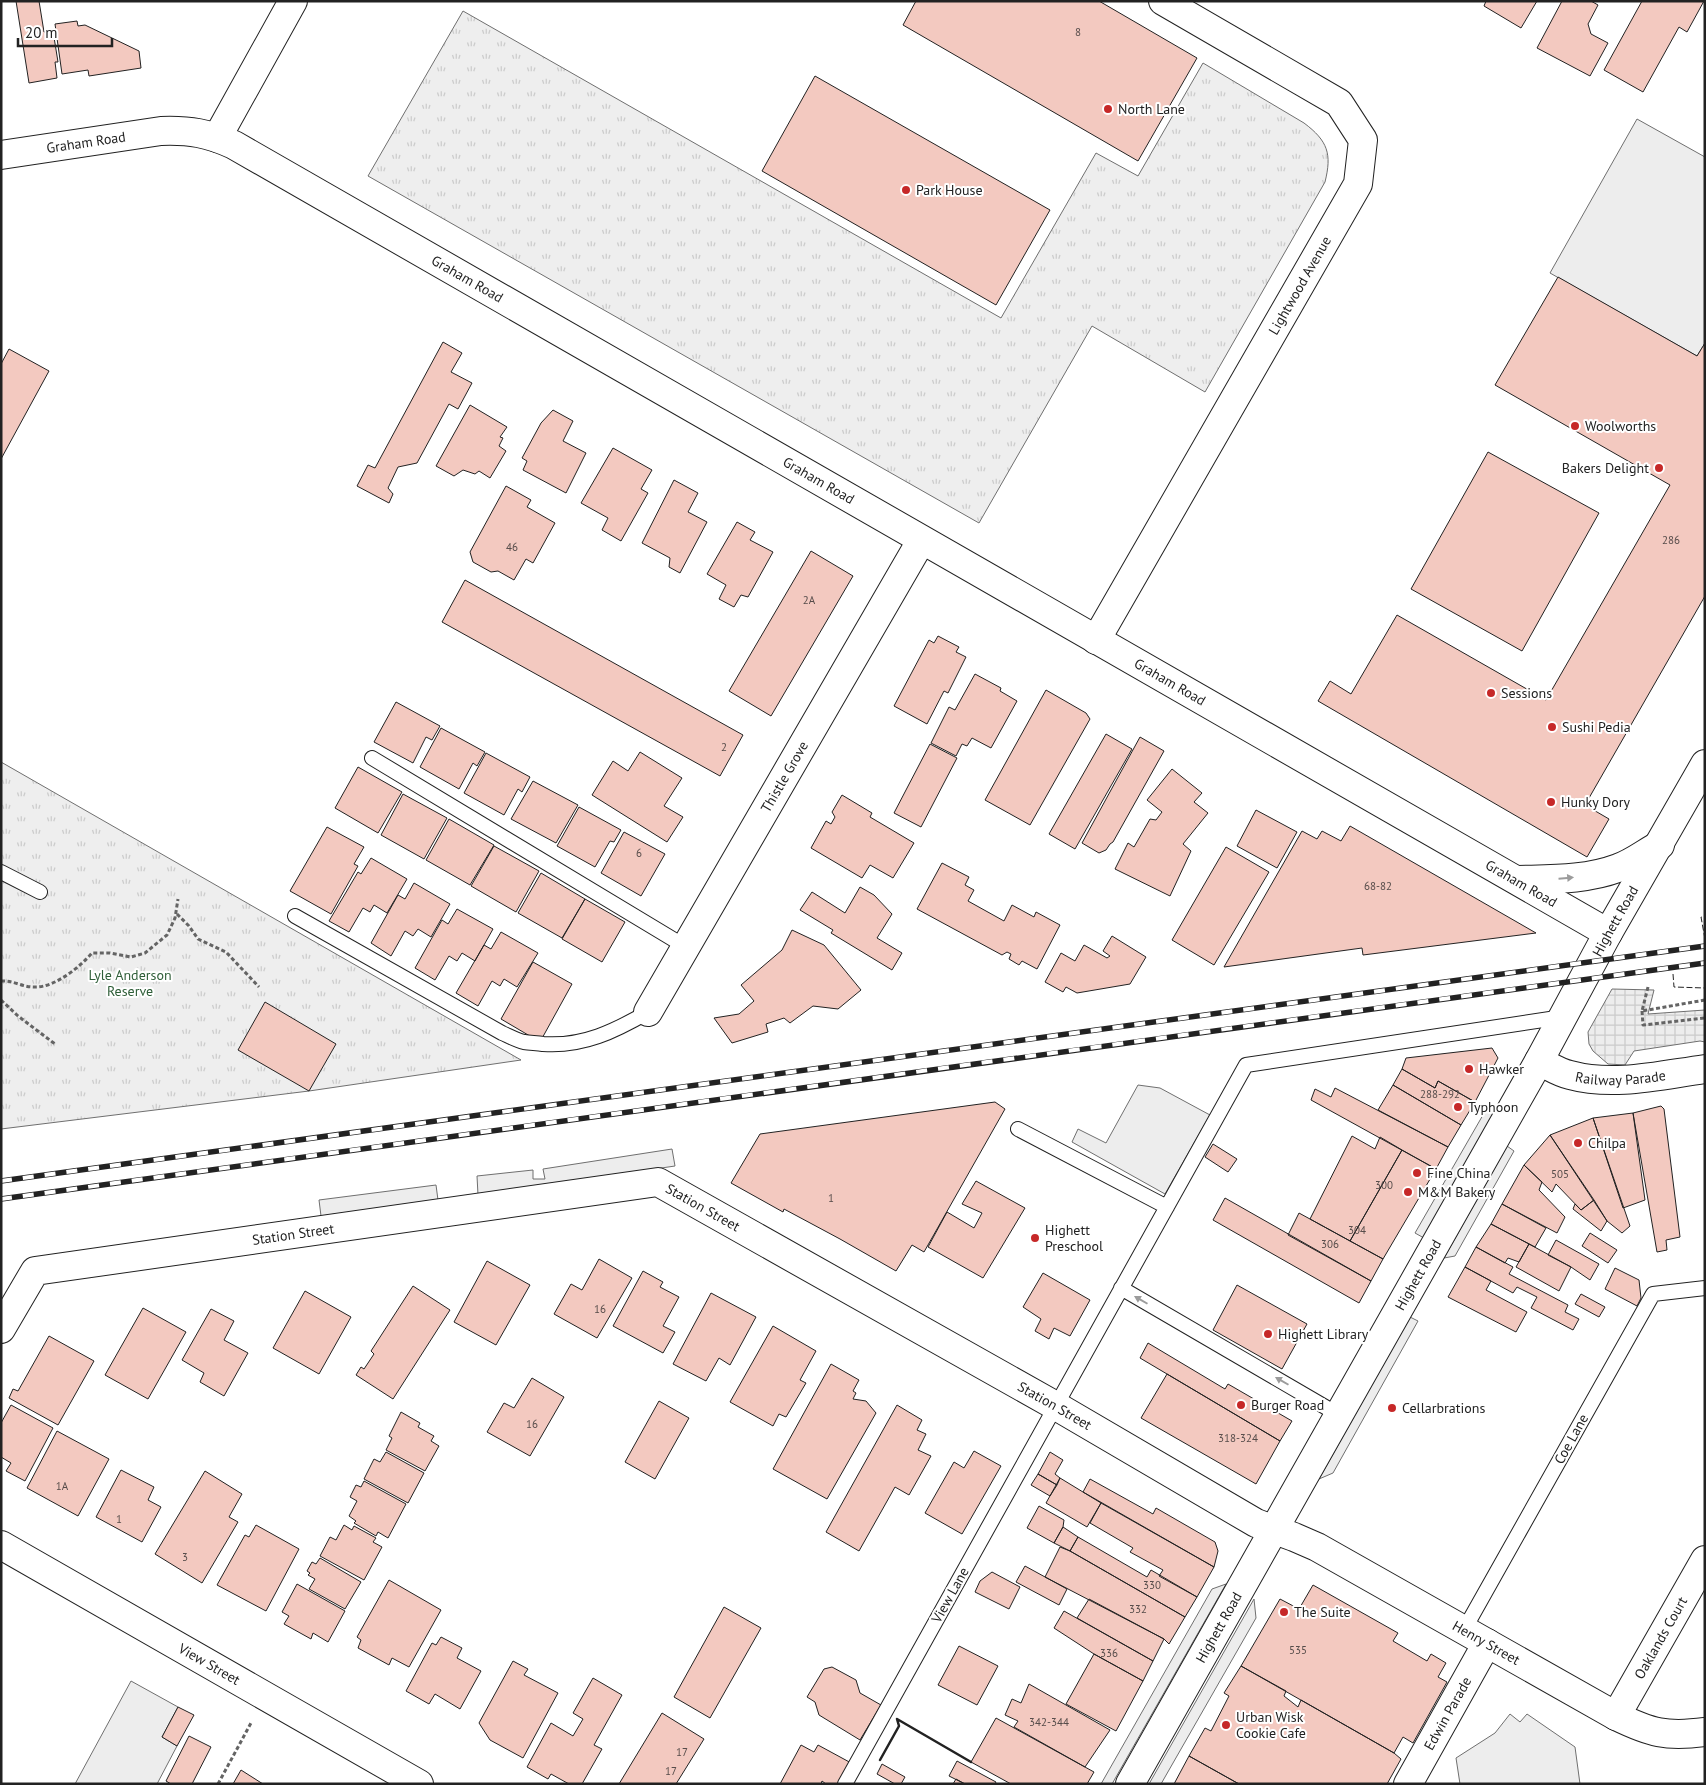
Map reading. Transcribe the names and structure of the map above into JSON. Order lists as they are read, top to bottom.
{
  "streets": {
    "street": [
      "Graham Road",
      "Lightwood Avenue",
      "Thistle Grove",
      "Highett Road",
      "Railway Parade",
      "Station Street",
      "Oaklands Court",
      "Henry Street",
      "View Street",
      "Edwin Parade"
    ],
    "lane": ["Coe Lane", "View Lane"]
  },
  "crossings": [
    ["Graham Road", "Lightwood Avenue"],
    ["Graham Road", "Thistle Grove"],
    ["Graham Road", "Highett Road"],
    ["Highett Road", "Railway Parade"],
    ["Highett Road", "Station Street"],
    ["Highett Road", "View Lane"],
    ["Highett Road", "Henry Street"],
    ["Station Street", "View Lane"],
    ["Station Street", "Henry Street"],
    ["Coe Lane", "Henry Street"],
    ["Oaklands Court", "Henry Street"],
    ["Henry Street", "Edwin Parade"]
  ],
  "parks": ["Lyle Anderson Reserve"],
  "places": [
    "North Lane",
    "Park House",
    "Woolworths",
    "Bakers Delight",
    "Sessions",
    "Sushi Pedia",
    "Hunky Dory",
    "Hawker",
    "Typhoon",
    "Chilpa",
    "Fine China",
    "M&M Bakery",
    "Highett Preschool",
    "Highett Library",
    "Burger Road",
    "Cellarbrations",
    "The Suite",
    "Urban Wisk Cookie Cafe"
  ],
  "house_numbers": [
    "8",
    "286",
    "46",
    "2A",
    "2",
    "6",
    "68-82",
    "288-292",
    "505",
    "300",
    "1",
    "304",
    "306",
    "16",
    "16",
    "318-324",
    "1A",
    "1",
    "3",
    "330",
    "332",
    "535",
    "336",
    "342-344",
    "17",
    "17"
  ],
  "scale_bar": "20 m"
}
